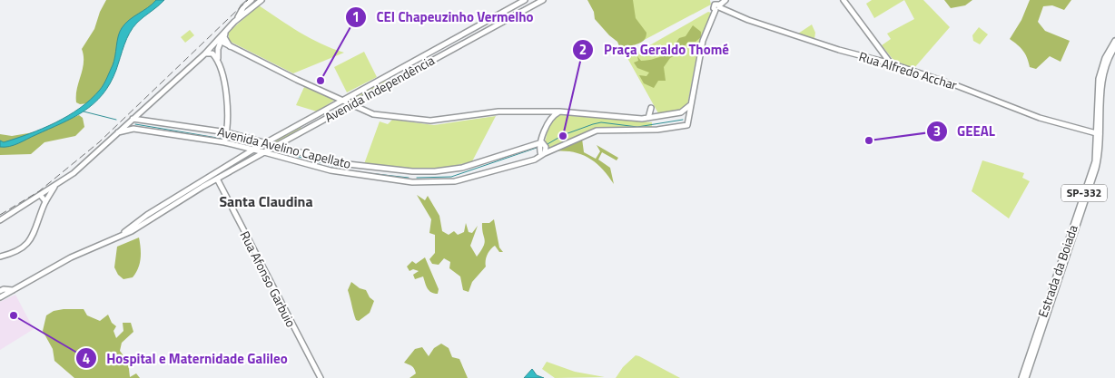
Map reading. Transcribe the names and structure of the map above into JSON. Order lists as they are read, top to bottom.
{
  "streets": {
    "main road": [
      "Rua Alfredo Acchar",
      "Avenida Independência",
      "Avenida Avelino Capellato",
      "SP-332",
      "Estrada da Boiada",
      "Rua Afonso Garbuio"
    ]
  },
  "crossings": [
    ["Rua Alfredo Acchar", "Estrada da Boiada"],
    ["Avenida Independência", "Avenida Avelino Capellato"],
    ["Avenida Independência", "Rua Afonso Garbuio"],
    ["SP-332", "Estrada da Boiada"]
  ],
  "districts": ["Santa Claudina"],
  "places": [
    "CEI Chapeuzinho Vermelho",
    "Praça Geraldo Thomé",
    "GEEAL",
    "Hospital e Maternidade Galileo"
  ]
}
